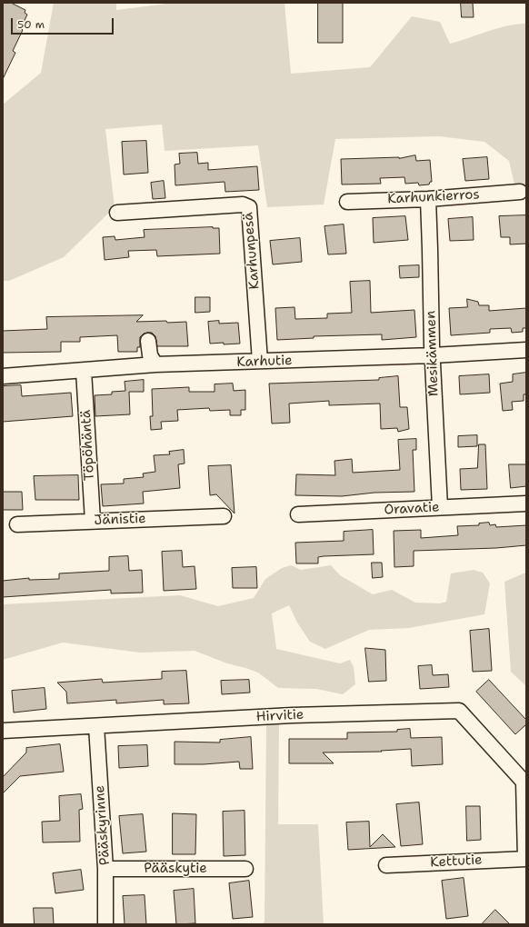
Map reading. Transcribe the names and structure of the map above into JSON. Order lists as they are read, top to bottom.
{
  "streets": {
    "street": [
      "Karhunkierros",
      "Karhunpesä",
      "Mesikämmen",
      "Karhutie",
      "Töpöhäntä",
      "Oravatie",
      "Jänistie",
      "Hirvitie",
      "Pääskyrinne",
      "Kettutie",
      "Pääskytie"
    ]
  },
  "crossings": [
    ["Karhunkierros", "Mesikämmen"],
    ["Karhunpesä", "Karhutie"],
    ["Mesikämmen", "Karhutie"],
    ["Mesikämmen", "Oravatie"],
    ["Karhutie", "Töpöhäntä"],
    ["Töpöhäntä", "Jänistie"],
    ["Hirvitie", "Pääskyrinne"],
    ["Pääskyrinne", "Pääskytie"]
  ],
  "scale_bar": "50 m"
}
